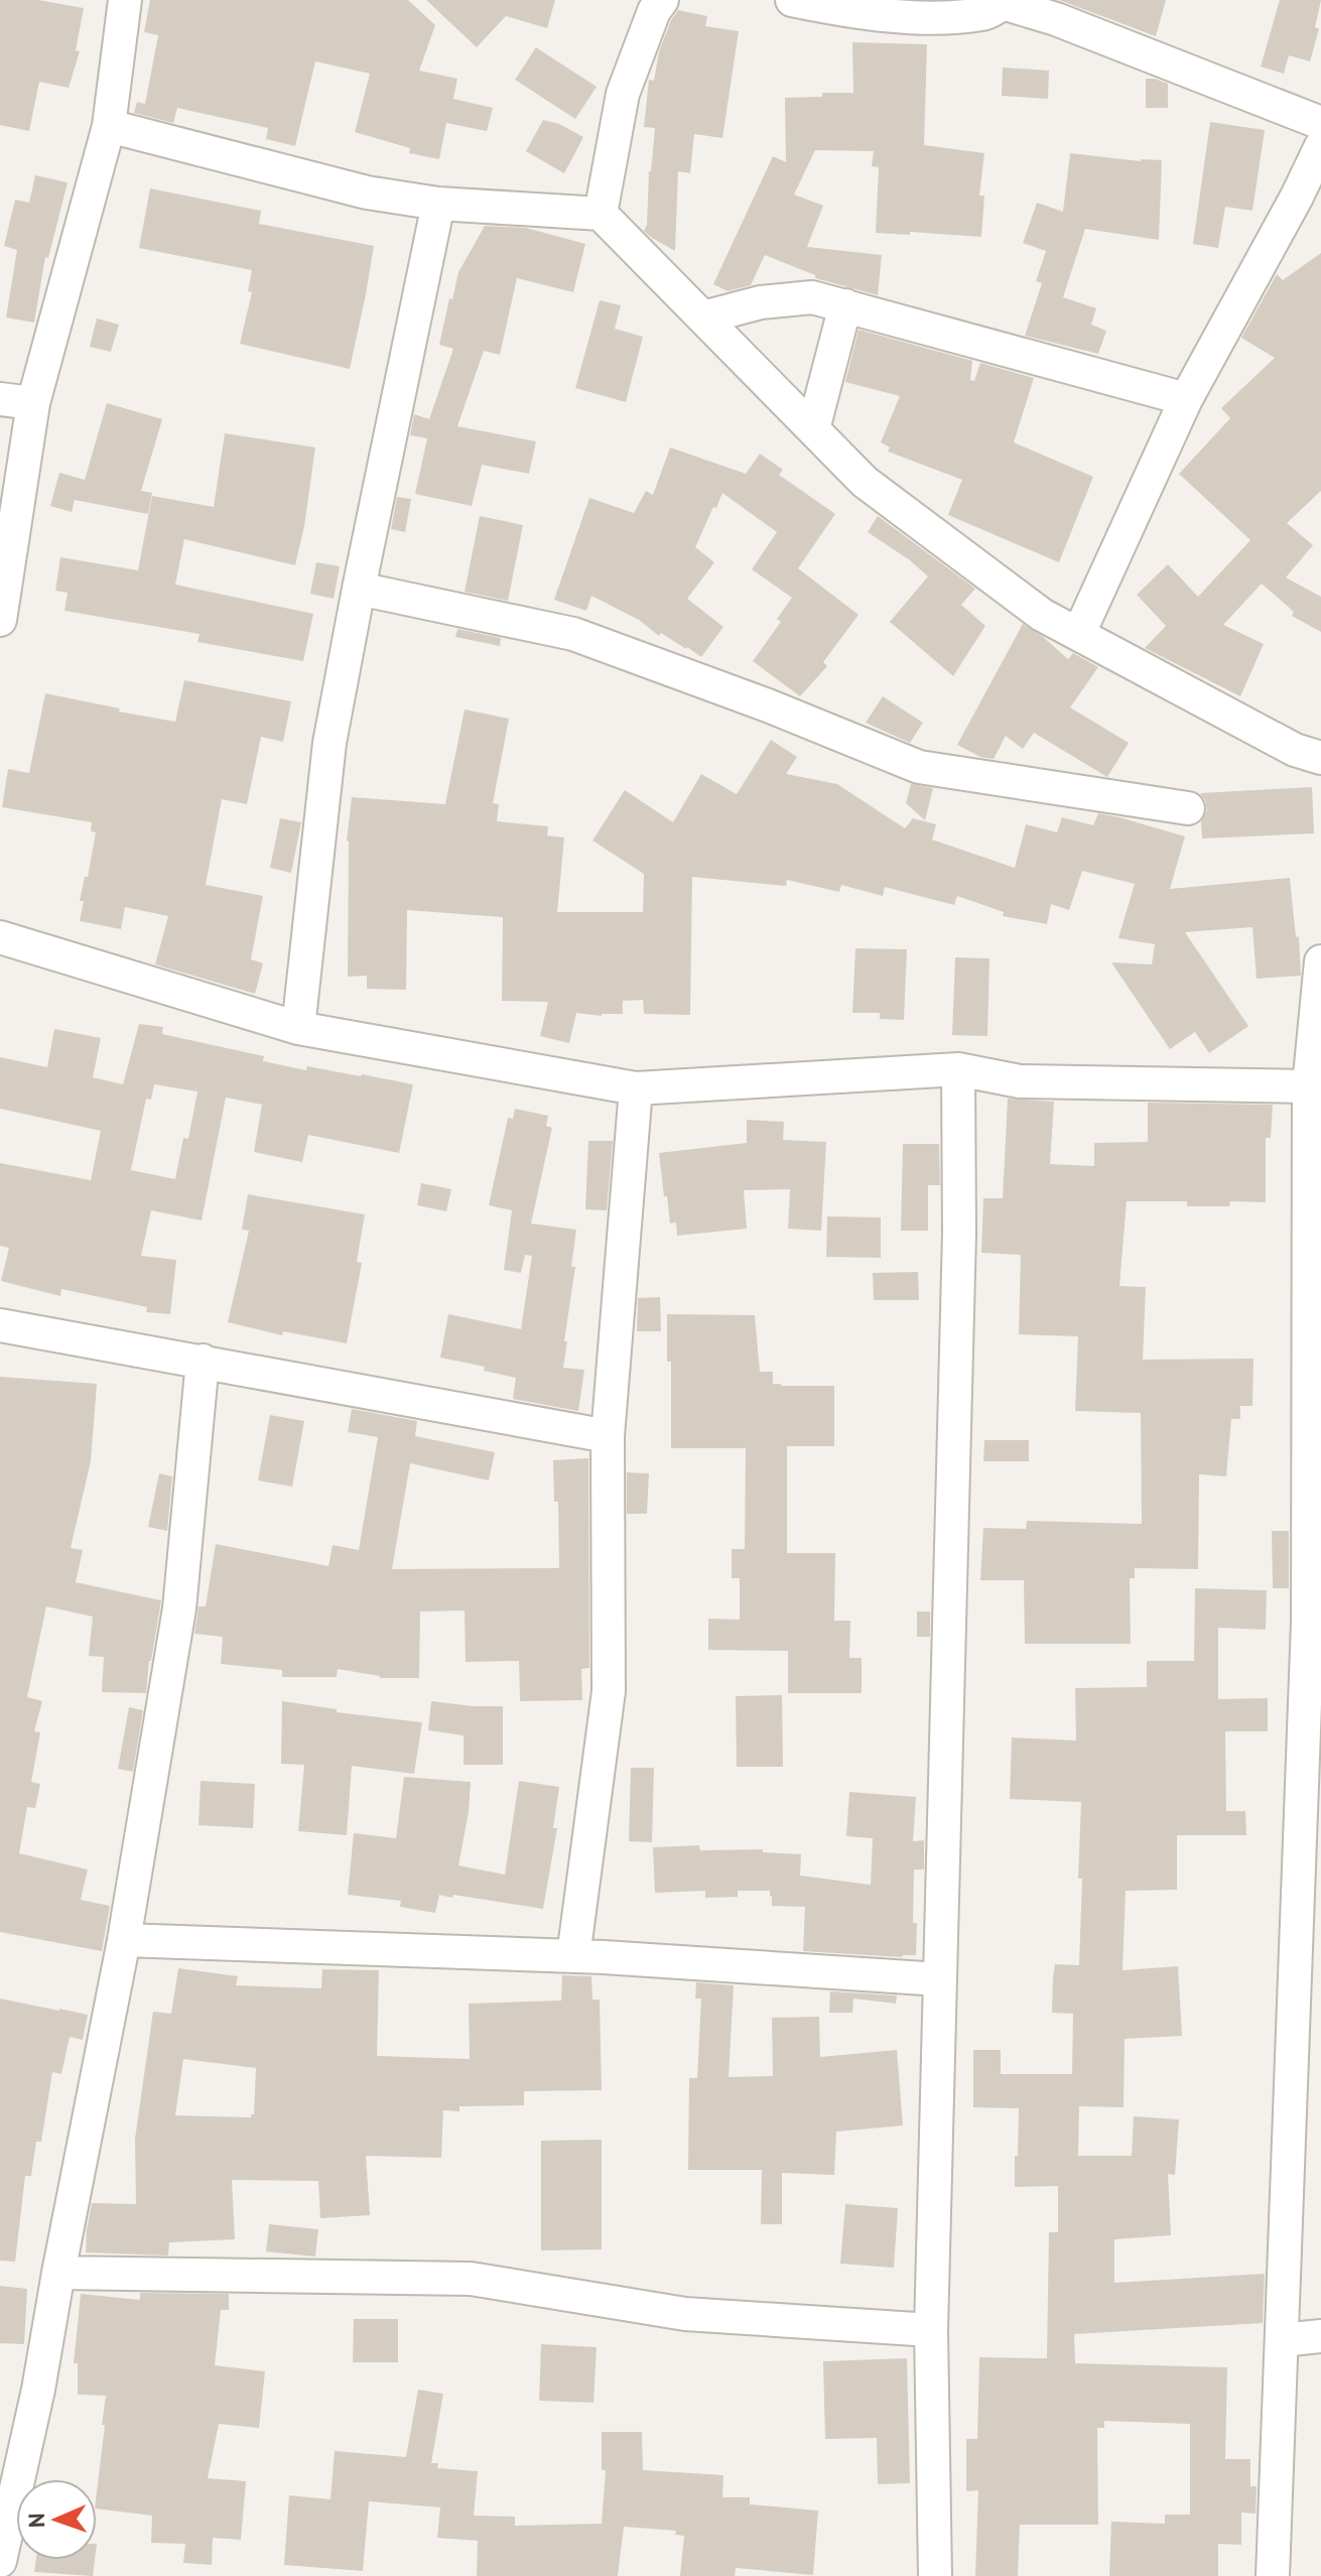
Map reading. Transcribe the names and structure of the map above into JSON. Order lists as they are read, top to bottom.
{
  "north": "left"
}
